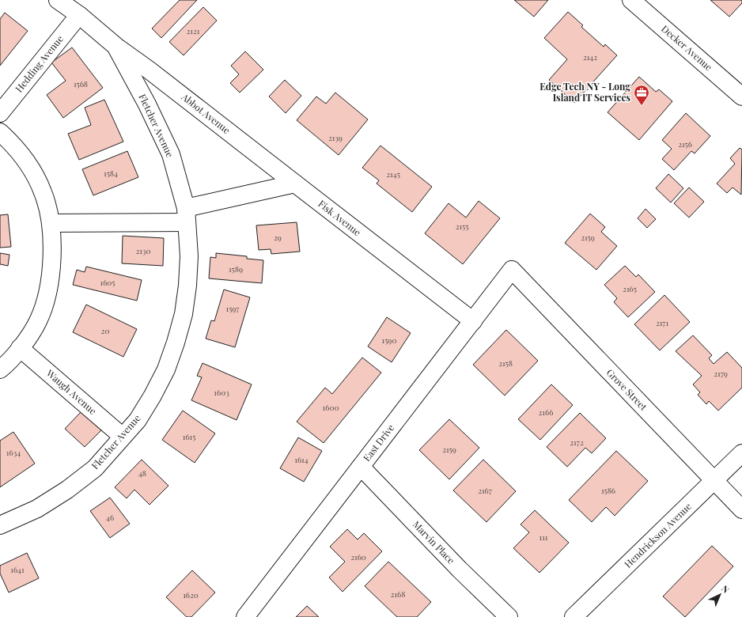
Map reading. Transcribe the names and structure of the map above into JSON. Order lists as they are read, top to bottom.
{
  "streets": {
    "street": [
      "Decker Avenue",
      "Hedding Avenue",
      "Abbot Avenue",
      "Fletcher Avenue",
      "Fisk Avenue",
      "Grove Street",
      "Waugh Avenue",
      "East Drive",
      "Hendrickson Avenue",
      "Marvin Place"
    ]
  },
  "crossings": [
    ["Hedding Avenue", "Fletcher Avenue"],
    ["Abbot Avenue", "Fletcher Avenue"],
    ["Abbot Avenue", "Fisk Avenue"],
    ["Fletcher Avenue", "Waugh Avenue"],
    ["Fisk Avenue", "East Drive"],
    ["Grove Street", "East Drive"],
    ["Grove Street", "Hendrickson Avenue"],
    ["East Drive", "Marvin Place"]
  ],
  "places": {
    "office": ["Edge Tech NY - Long Island IT Services"]
  },
  "house_numbers": [
    "2121",
    "2142",
    "1568",
    "2139",
    "2156",
    "1584",
    "2145",
    "2155",
    "29",
    "2159",
    "2130",
    "1589",
    "1605",
    "2165",
    "1597",
    "2171",
    "20",
    "1590",
    "2158",
    "2179",
    "1603",
    "1600",
    "2166",
    "1615",
    "2172",
    "2159",
    "1634",
    "1614",
    "48",
    "2167",
    "1586",
    "46",
    "111",
    "2160",
    "1641",
    "2168",
    "1620"
  ],
  "north": "top right"
}
